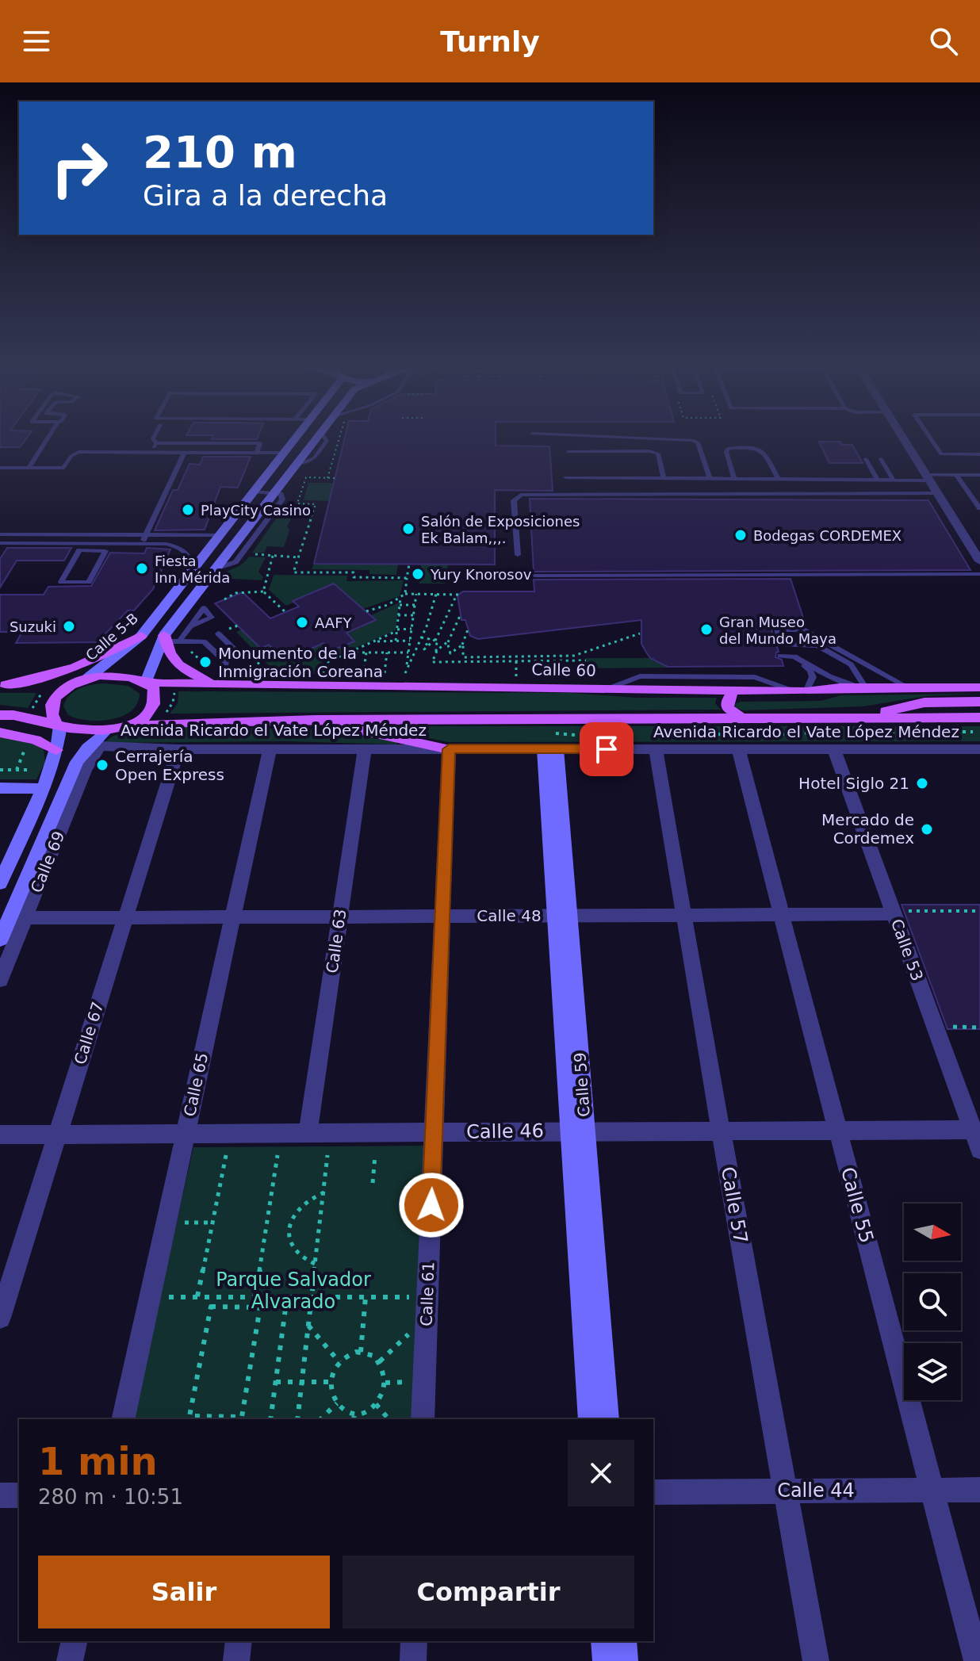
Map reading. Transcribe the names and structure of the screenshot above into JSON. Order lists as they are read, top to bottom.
{
  "streets": {
    "main road": ["Calle 60", "Avenida Ricardo el Vate López Méndez"],
    "street": [
      "Calle 5-B",
      "Calle 69",
      "Calle 48",
      "Calle 63",
      "Calle 53",
      "Calle 67",
      "Calle 65",
      "Calle 59",
      "Calle 46",
      "Calle 57",
      "Calle 55",
      "Calle 61",
      "Calle 44"
    ]
  },
  "crossings": [
    ["Calle 5-B", "Calle 60"],
    ["Avenida Ricardo el Vate López Méndez", "Calle 69"],
    ["Avenida Ricardo el Vate López Méndez", "Calle 63"],
    ["Avenida Ricardo el Vate López Méndez", "Calle 53"],
    ["Avenida Ricardo el Vate López Méndez", "Calle 67"],
    ["Avenida Ricardo el Vate López Méndez", "Calle 65"],
    ["Avenida Ricardo el Vate López Méndez", "Calle 59"],
    ["Avenida Ricardo el Vate López Méndez", "Calle 57"],
    ["Avenida Ricardo el Vate López Méndez", "Calle 55"],
    ["Avenida Ricardo el Vate López Méndez", "Calle 61"],
    ["Calle 69", "Calle 48"],
    ["Calle 48", "Calle 63"],
    ["Calle 48", "Calle 53"],
    ["Calle 48", "Calle 67"],
    ["Calle 48", "Calle 65"],
    ["Calle 48", "Calle 59"],
    ["Calle 48", "Calle 57"],
    ["Calle 48", "Calle 55"],
    ["Calle 48", "Calle 61"],
    ["Calle 63", "Calle 46"],
    ["Calle 53", "Calle 46"],
    ["Calle 67", "Calle 46"],
    ["Calle 65", "Calle 46"],
    ["Calle 59", "Calle 46"],
    ["Calle 46", "Calle 57"],
    ["Calle 46", "Calle 55"],
    ["Calle 46", "Calle 61"],
    ["Calle 57", "Calle 44"],
    ["Calle 55", "Calle 44"]
  ],
  "parks": ["Parque Salvador Alvarado"],
  "places": [
    "PlayCity Casino",
    "Salón de Exposiciones Ek Balam,,,.",
    "Bodegas CORDEMEX",
    "Fiesta Inn Mérida",
    "Yury Knorosov",
    "AAFY",
    "Suzuki",
    "Gran Museo del Mundo Maya",
    "Monumento de la Inmigración Coreana",
    "Cerrajería Open Express",
    "Hotel Siglo 21",
    "Mercado de Cordemex"
  ],
  "north": "right",
  "page": {
    "header": "Turnly",
    "turn": ["210 m", "Gira a la derecha"],
    "heading": ["1 min", "280 m · 10:51"],
    "buttons": ["Salir", "Compartir"]
  }
}
